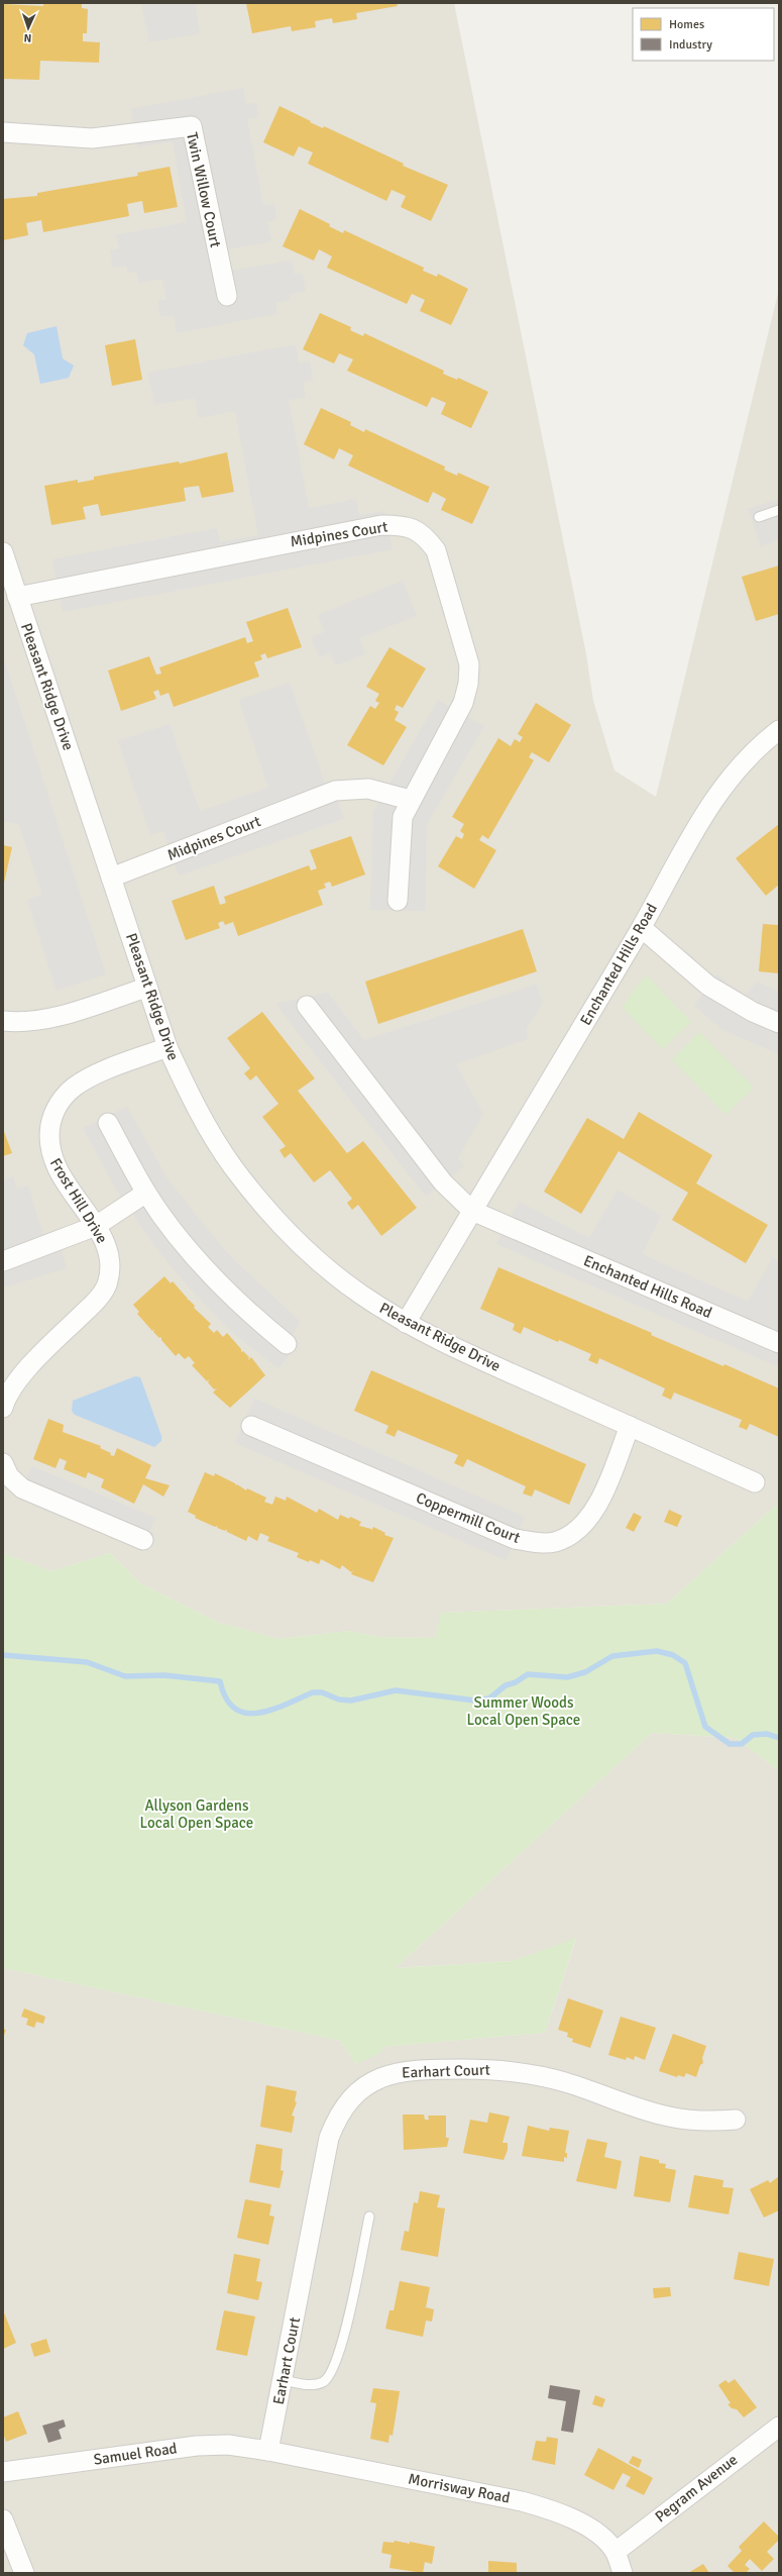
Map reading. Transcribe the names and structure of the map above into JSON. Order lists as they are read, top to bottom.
{
  "streets": {
    "street": [
      "Twin Willow Court",
      "Midpines Court",
      "Pleasant Ridge Drive",
      "Enchanted Hills Road",
      "Frost Hill Drive",
      "Coppermill Court",
      "Earhart Court",
      "Samuel Road",
      "Morrisway Road",
      "Pegram Avenue"
    ]
  },
  "crossings": [
    ["Midpines Court", "Pleasant Ridge Drive"],
    ["Pleasant Ridge Drive", "Enchanted Hills Road"],
    ["Pleasant Ridge Drive", "Frost Hill Drive"],
    ["Pleasant Ridge Drive", "Coppermill Court"],
    ["Earhart Court", "Samuel Road"],
    ["Earhart Court", "Morrisway Road"],
    ["Samuel Road", "Morrisway Road"],
    ["Morrisway Road", "Pegram Avenue"]
  ],
  "parks": ["Summer Woods Local Open Space", "Allyson Gardens Local Open Space"],
  "legend": ["Homes", "Industry"],
  "north": "bottom"
}
